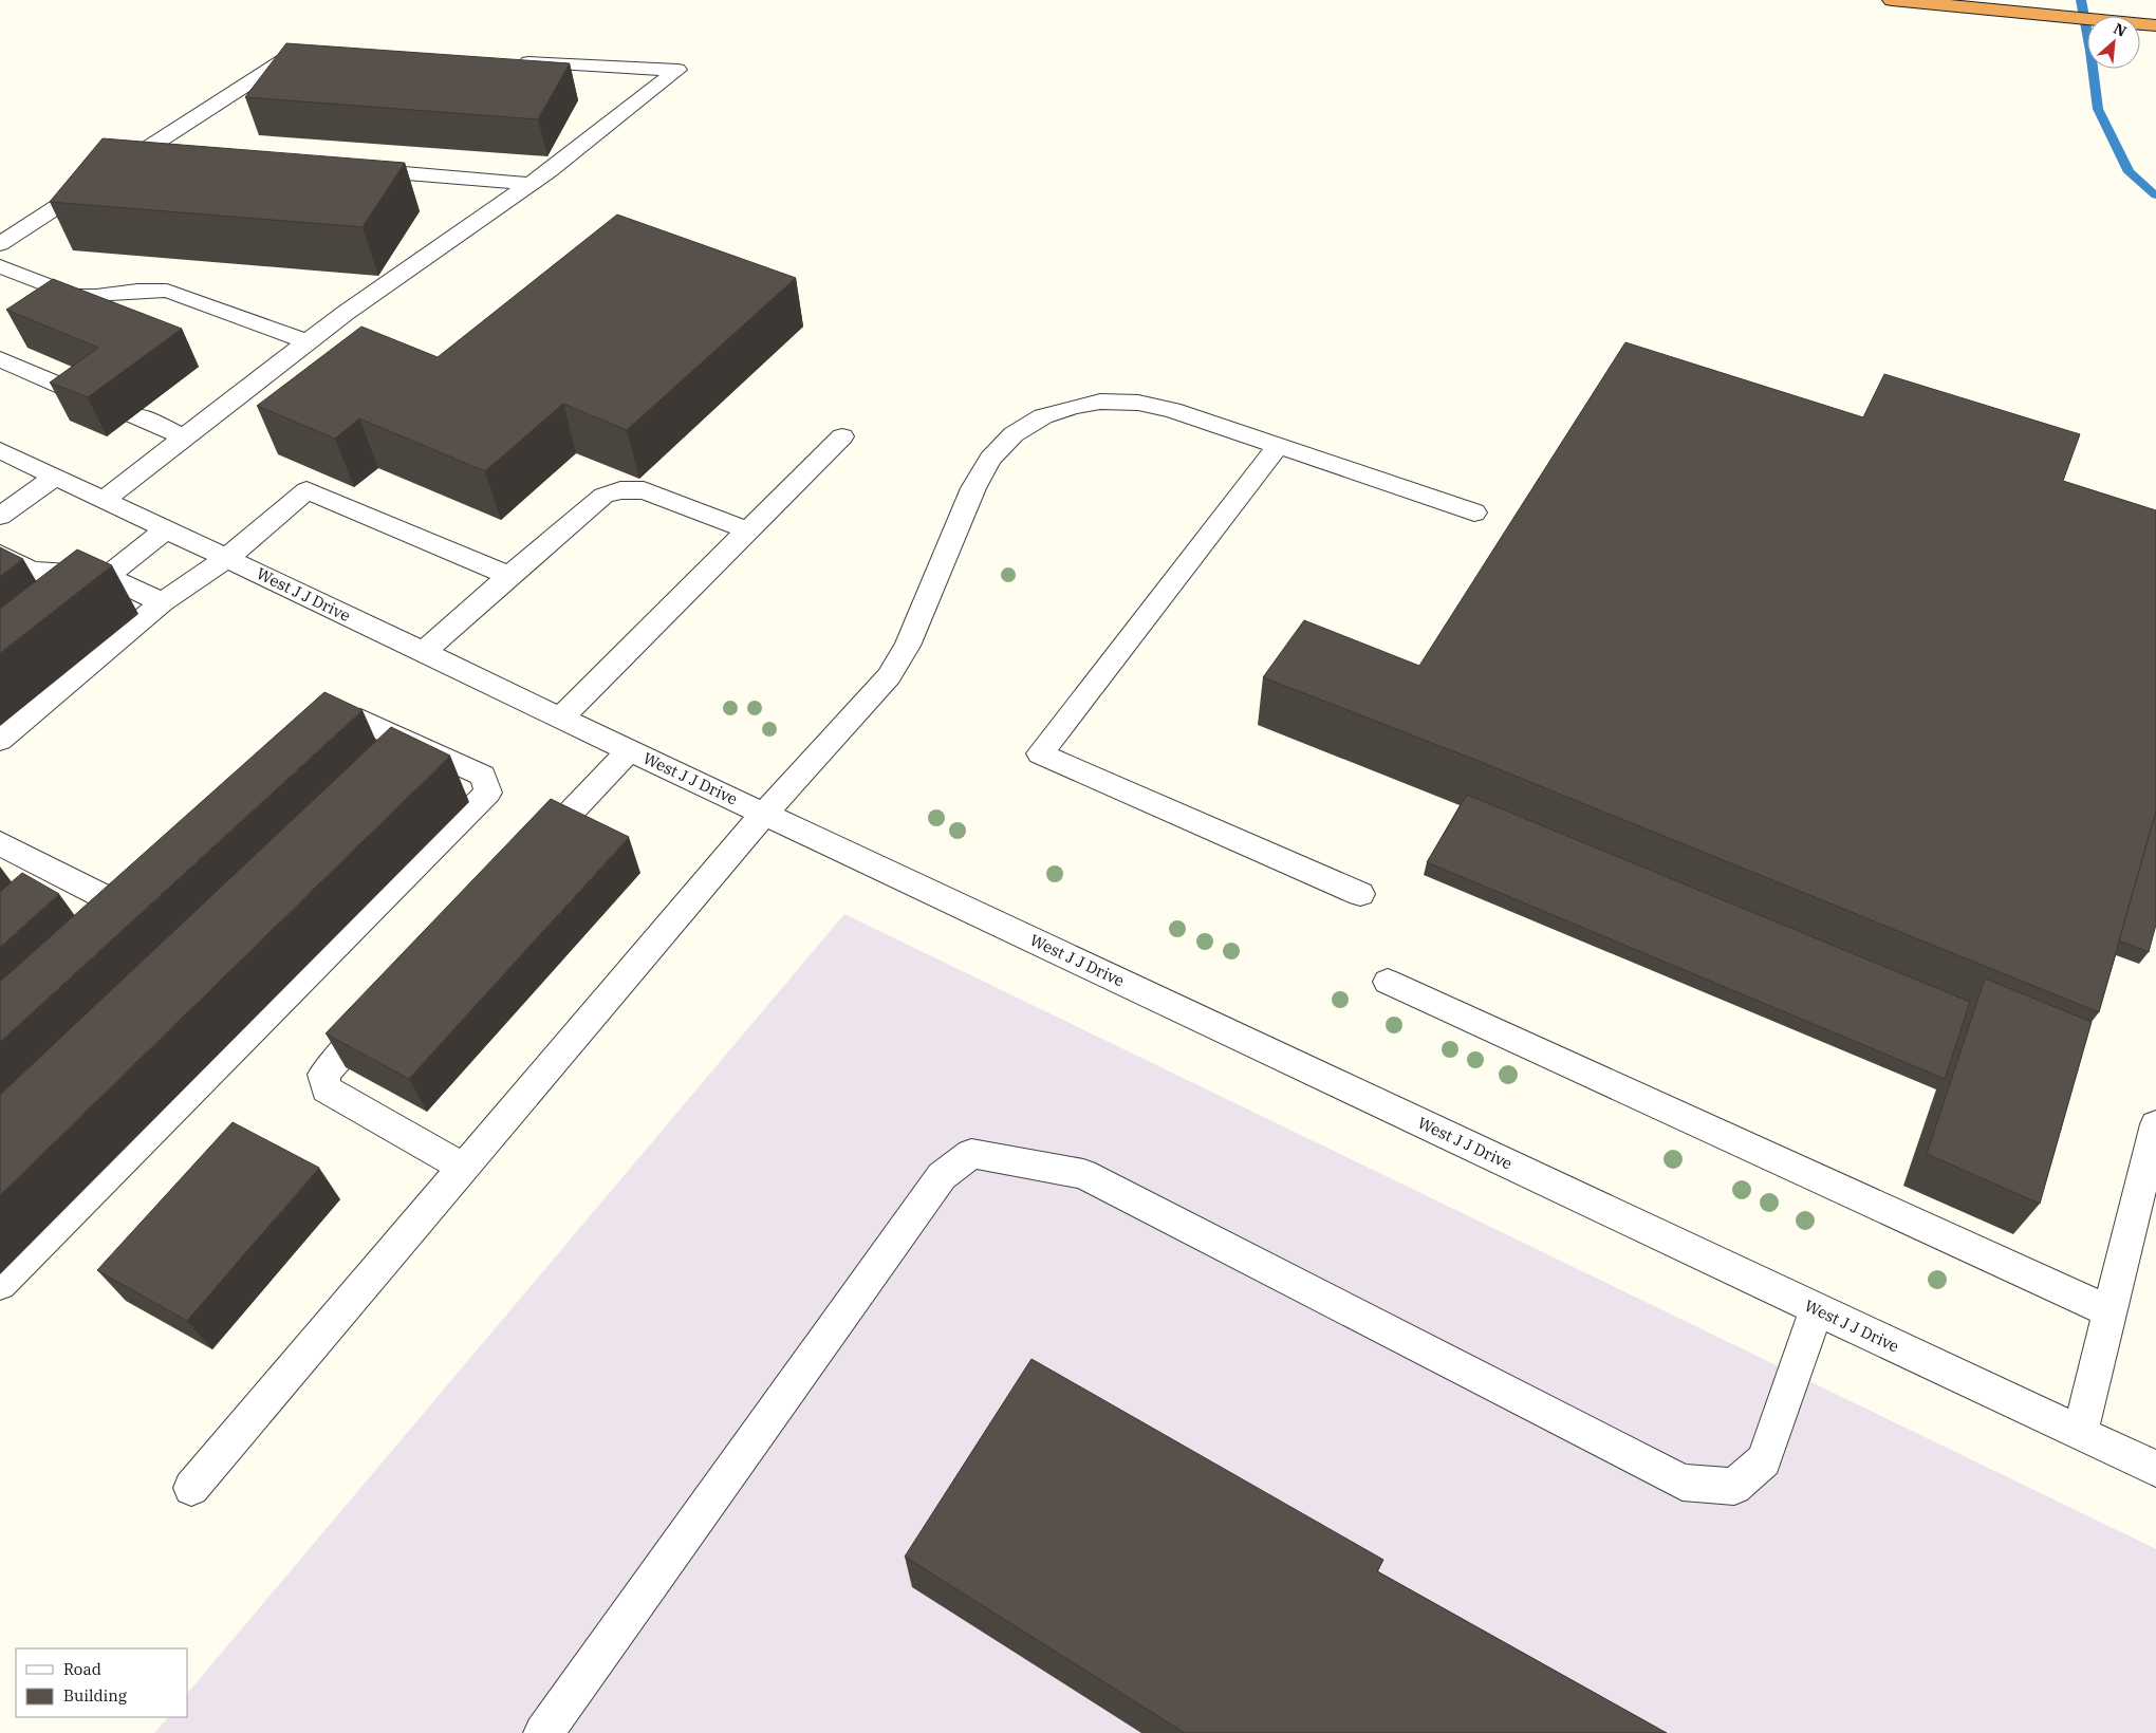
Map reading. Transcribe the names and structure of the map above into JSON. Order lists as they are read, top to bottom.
{
  "streets": {
    "street": ["West J J Drive"]
  },
  "legend": ["Road", "Building"],
  "north": "top right"
}
